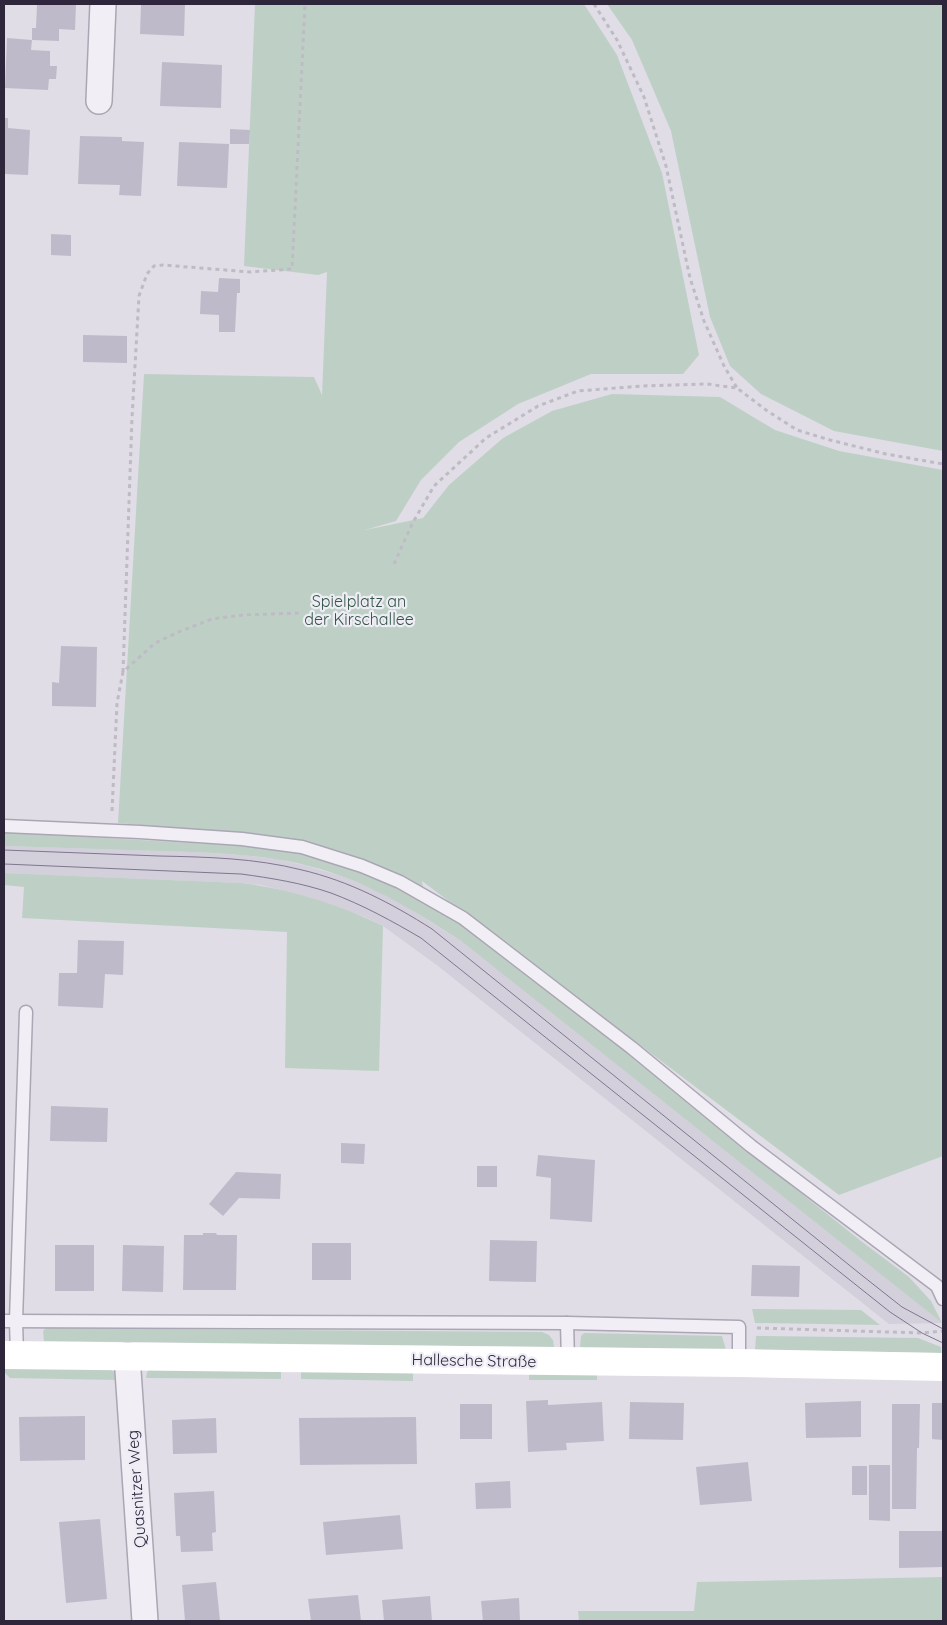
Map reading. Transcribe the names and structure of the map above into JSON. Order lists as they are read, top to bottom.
{
  "streets": {
    "street": ["Hallesche Straße", "Quasnitzer Weg"]
  },
  "crossings": [
    ["Hallesche Straße", "Quasnitzer Weg"]
  ],
  "parks": ["Spielplatz an der Kirschallee"]
}
